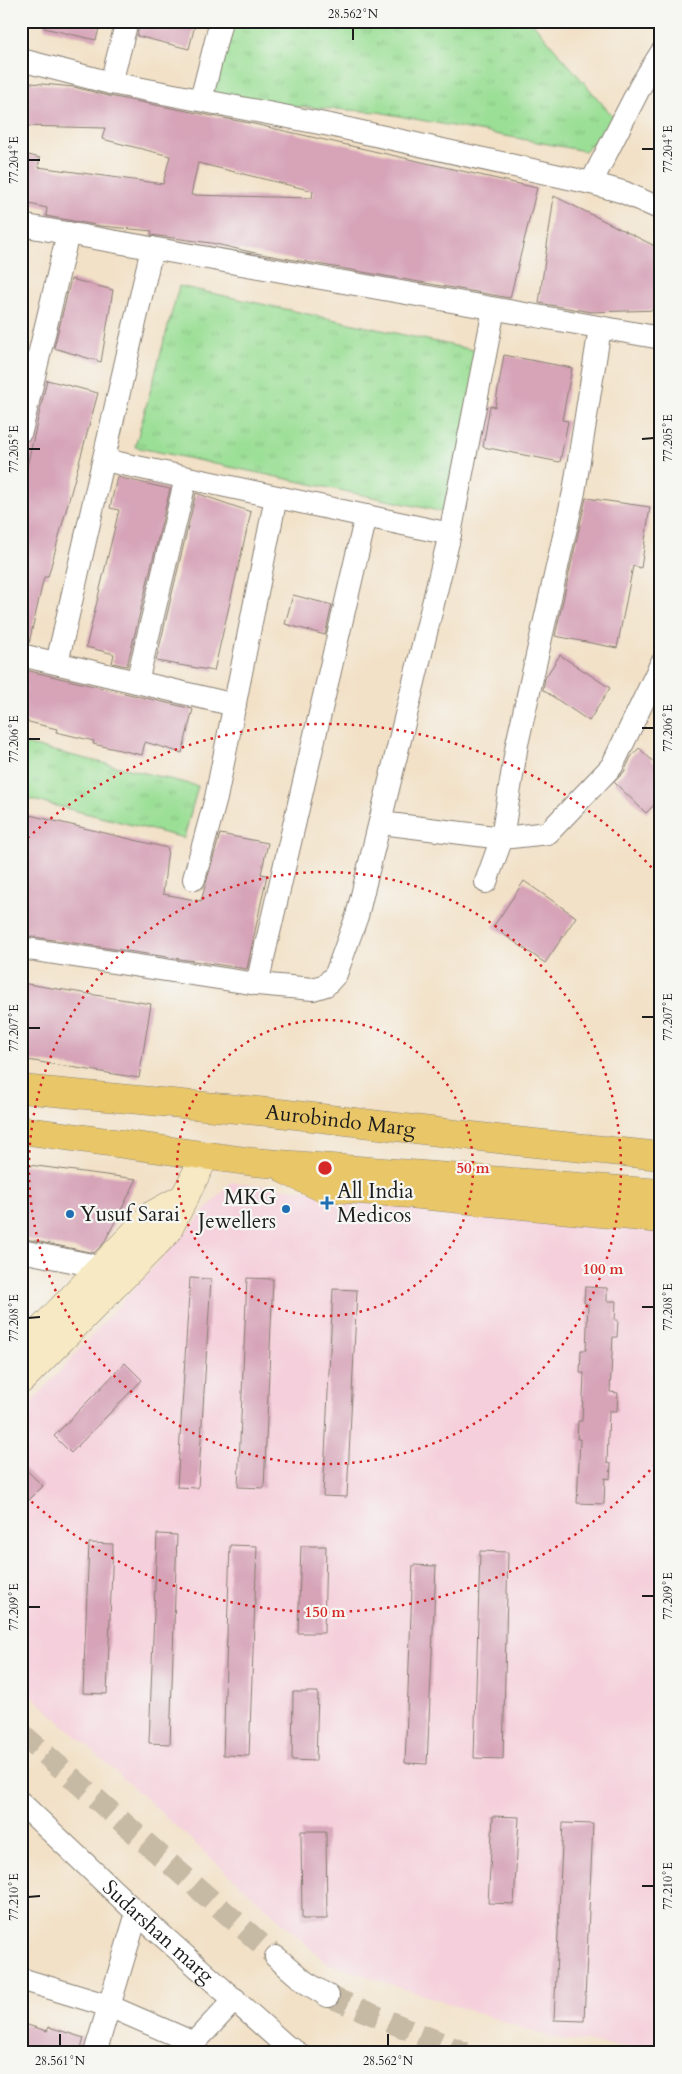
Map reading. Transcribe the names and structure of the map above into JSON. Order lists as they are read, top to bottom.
{
  "streets": {
    "highway": ["Aurobindo Marg"],
    "street": ["Sudarshan marg"]
  },
  "places": {
    "health": ["All India Medicos"],
    "other": ["MKG Jewellers", "Yusuf Sarai"]
  },
  "coordinates": [
    "28.562°N",
    "77.204°E",
    "77.205°E",
    "77.206°E",
    "77.207°E",
    "77.208°E",
    "77.209°E",
    "77.210°E",
    "28.561°N"
  ],
  "rings": ["50 m", "100 m", "150 m"]
}
